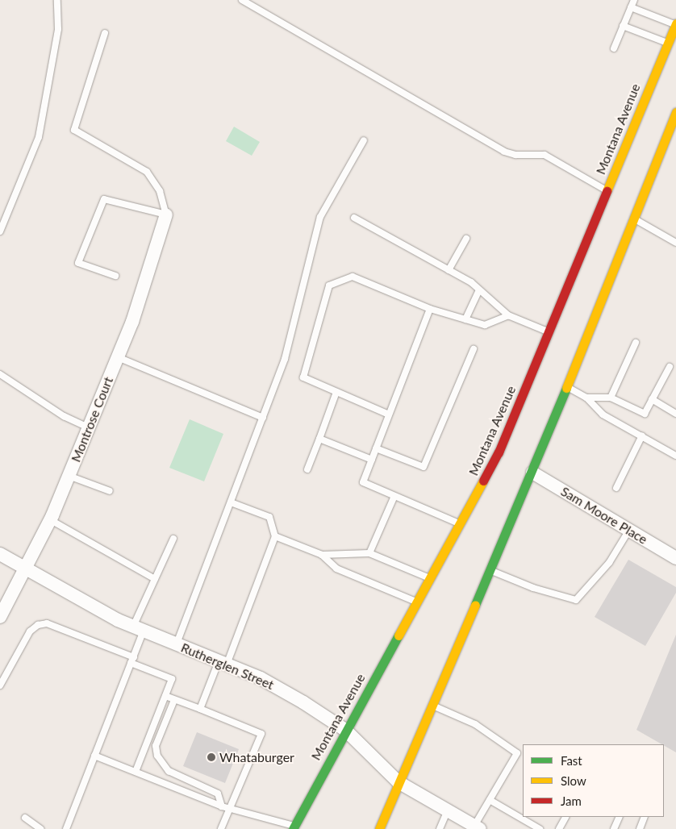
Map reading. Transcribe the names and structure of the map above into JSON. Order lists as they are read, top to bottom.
{
  "streets": {
    "highway": ["Montana Avenue"],
    "street": ["Montrose Court", "Sam Moore Place", "Rutherglen Street"]
  },
  "crossings": [
    ["Montana Avenue", "Rutherglen Street"],
    ["Montrose Court", "Rutherglen Street"]
  ],
  "places": ["Whataburger"],
  "legend": ["Fast", "Slow", "Jam"]
}
